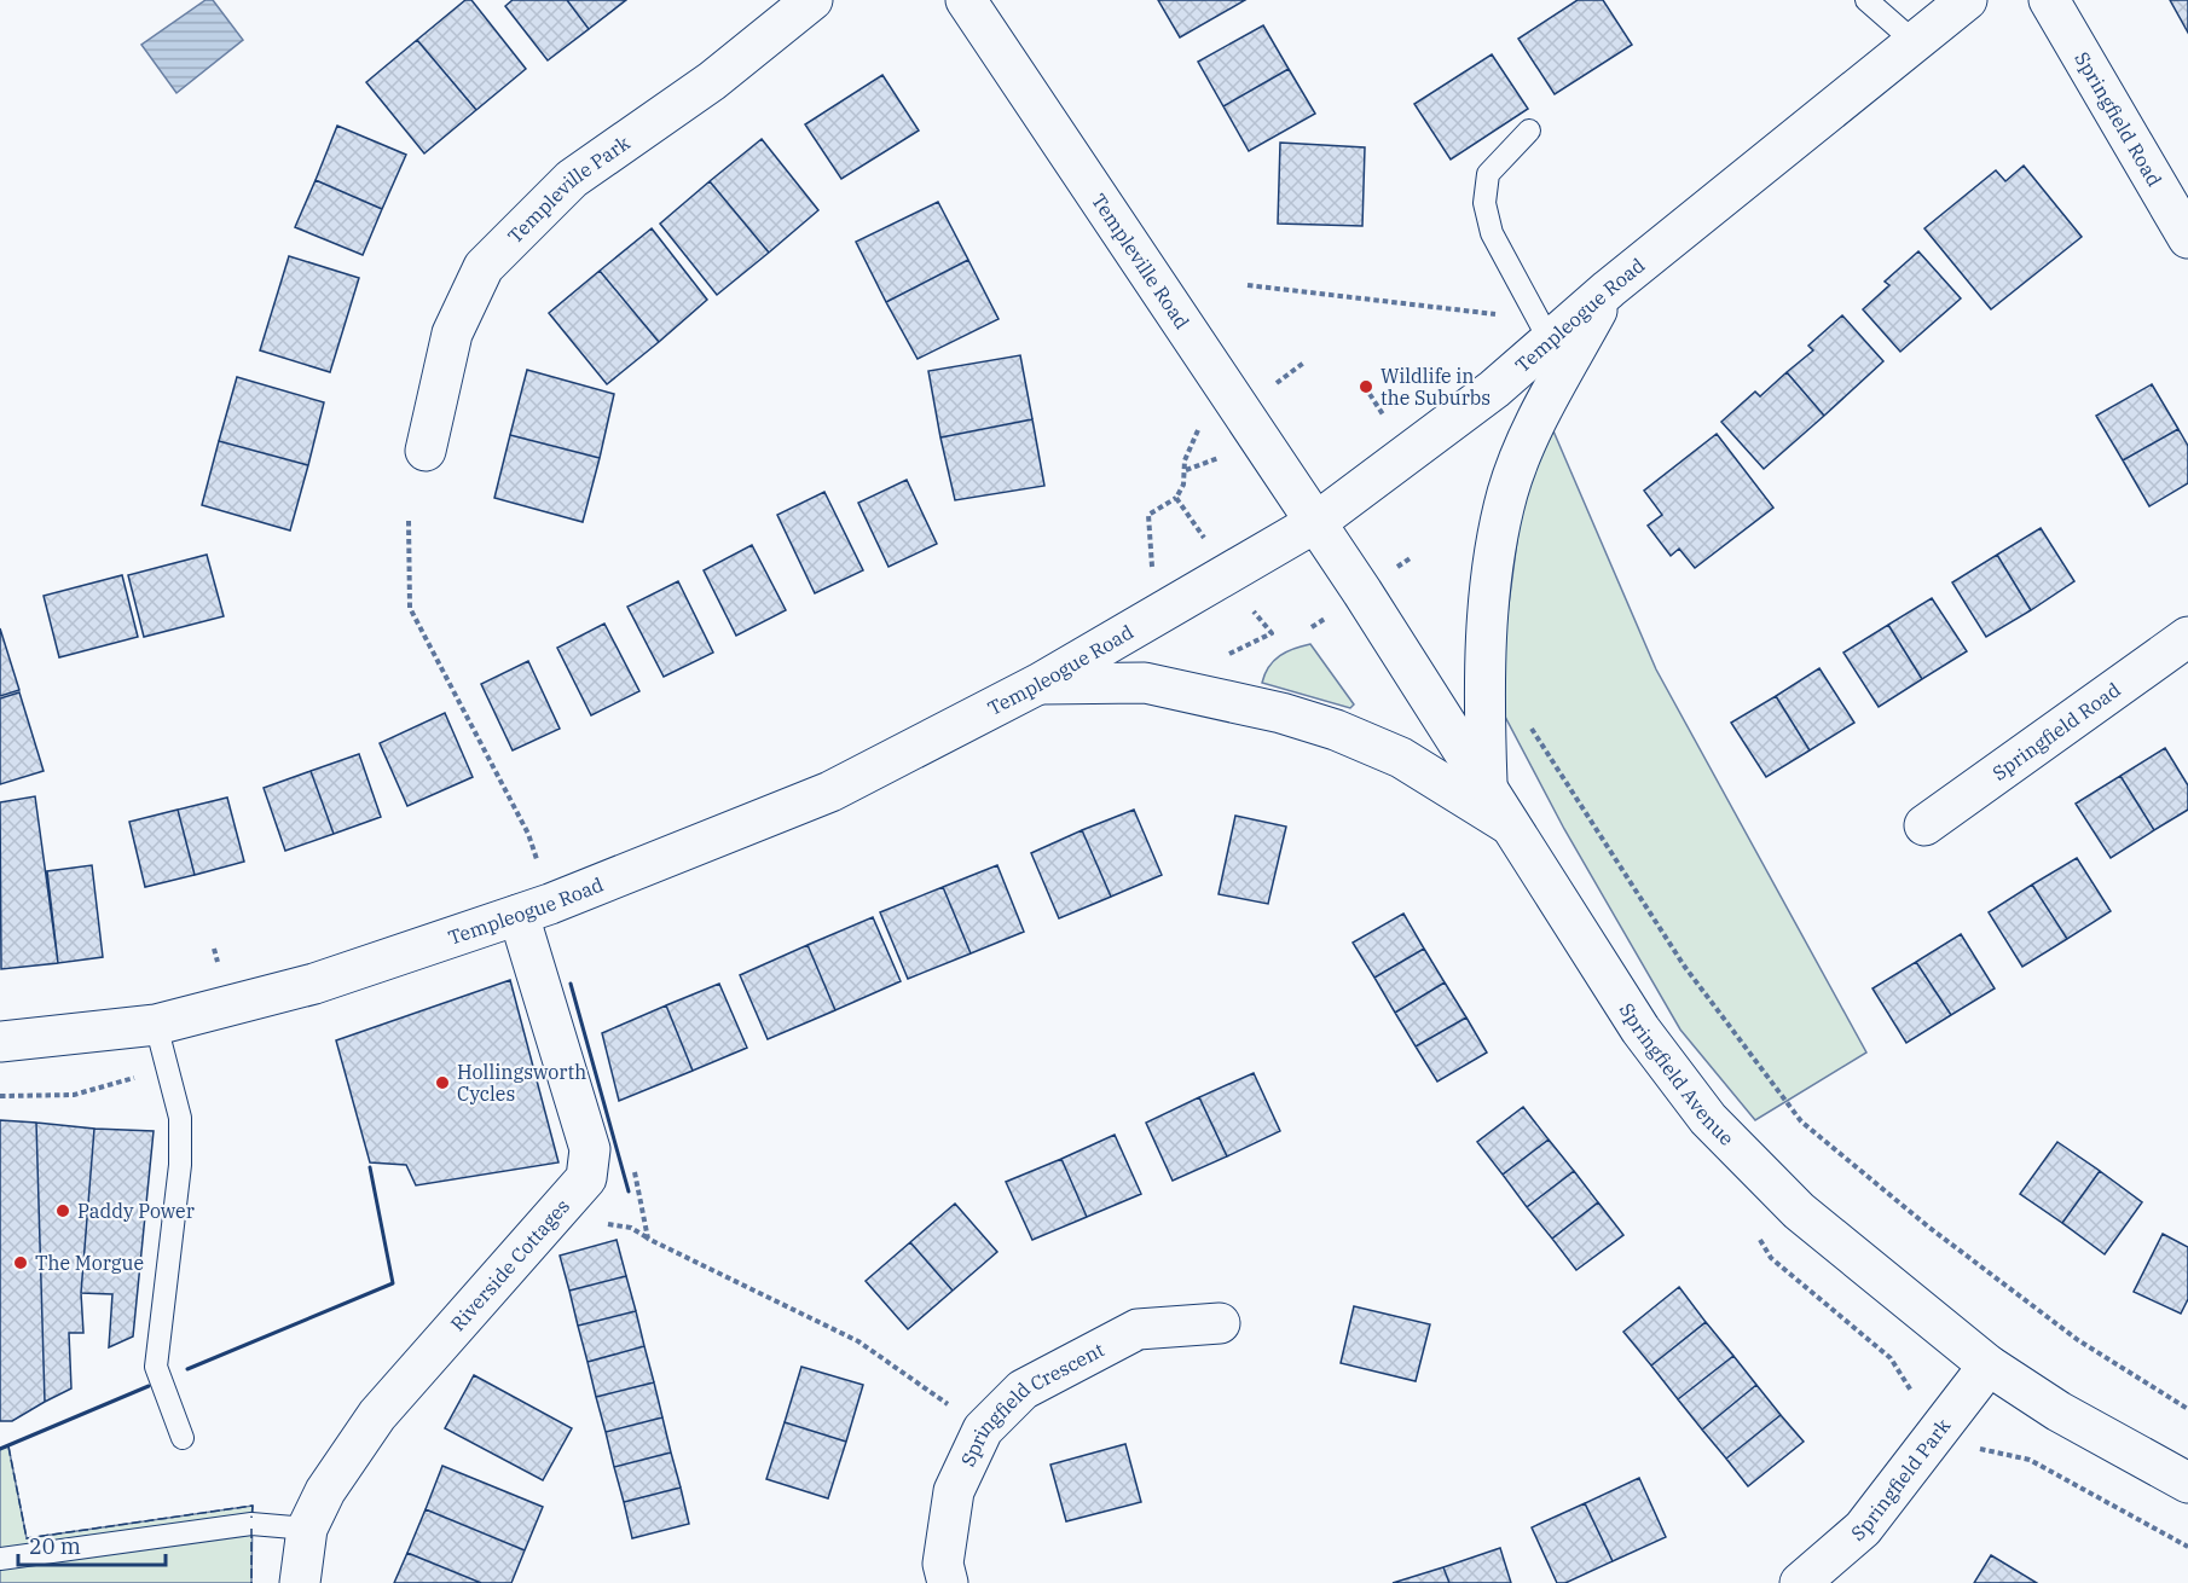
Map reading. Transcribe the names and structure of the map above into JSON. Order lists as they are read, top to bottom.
{
  "streets": {
    "main road": [
      "Springfield Road",
      "Templeville Park",
      "Templeville Road",
      "Templeogue Road",
      "Springfield Avenue",
      "Riverside Cottages",
      "Springfield Crescent",
      "Springfield Park"
    ]
  },
  "crossings": [
    ["Templeville Road", "Templeogue Road"],
    ["Templeville Road", "Springfield Avenue"],
    ["Templeogue Road", "Springfield Avenue"],
    ["Templeogue Road", "Riverside Cottages"],
    ["Springfield Avenue", "Springfield Park"]
  ],
  "places": [
    "Wildlife in the Suburbs",
    "Hollingsworth Cycles",
    "Paddy Power",
    "The Morgue"
  ],
  "scale_bar": "20 m"
}
